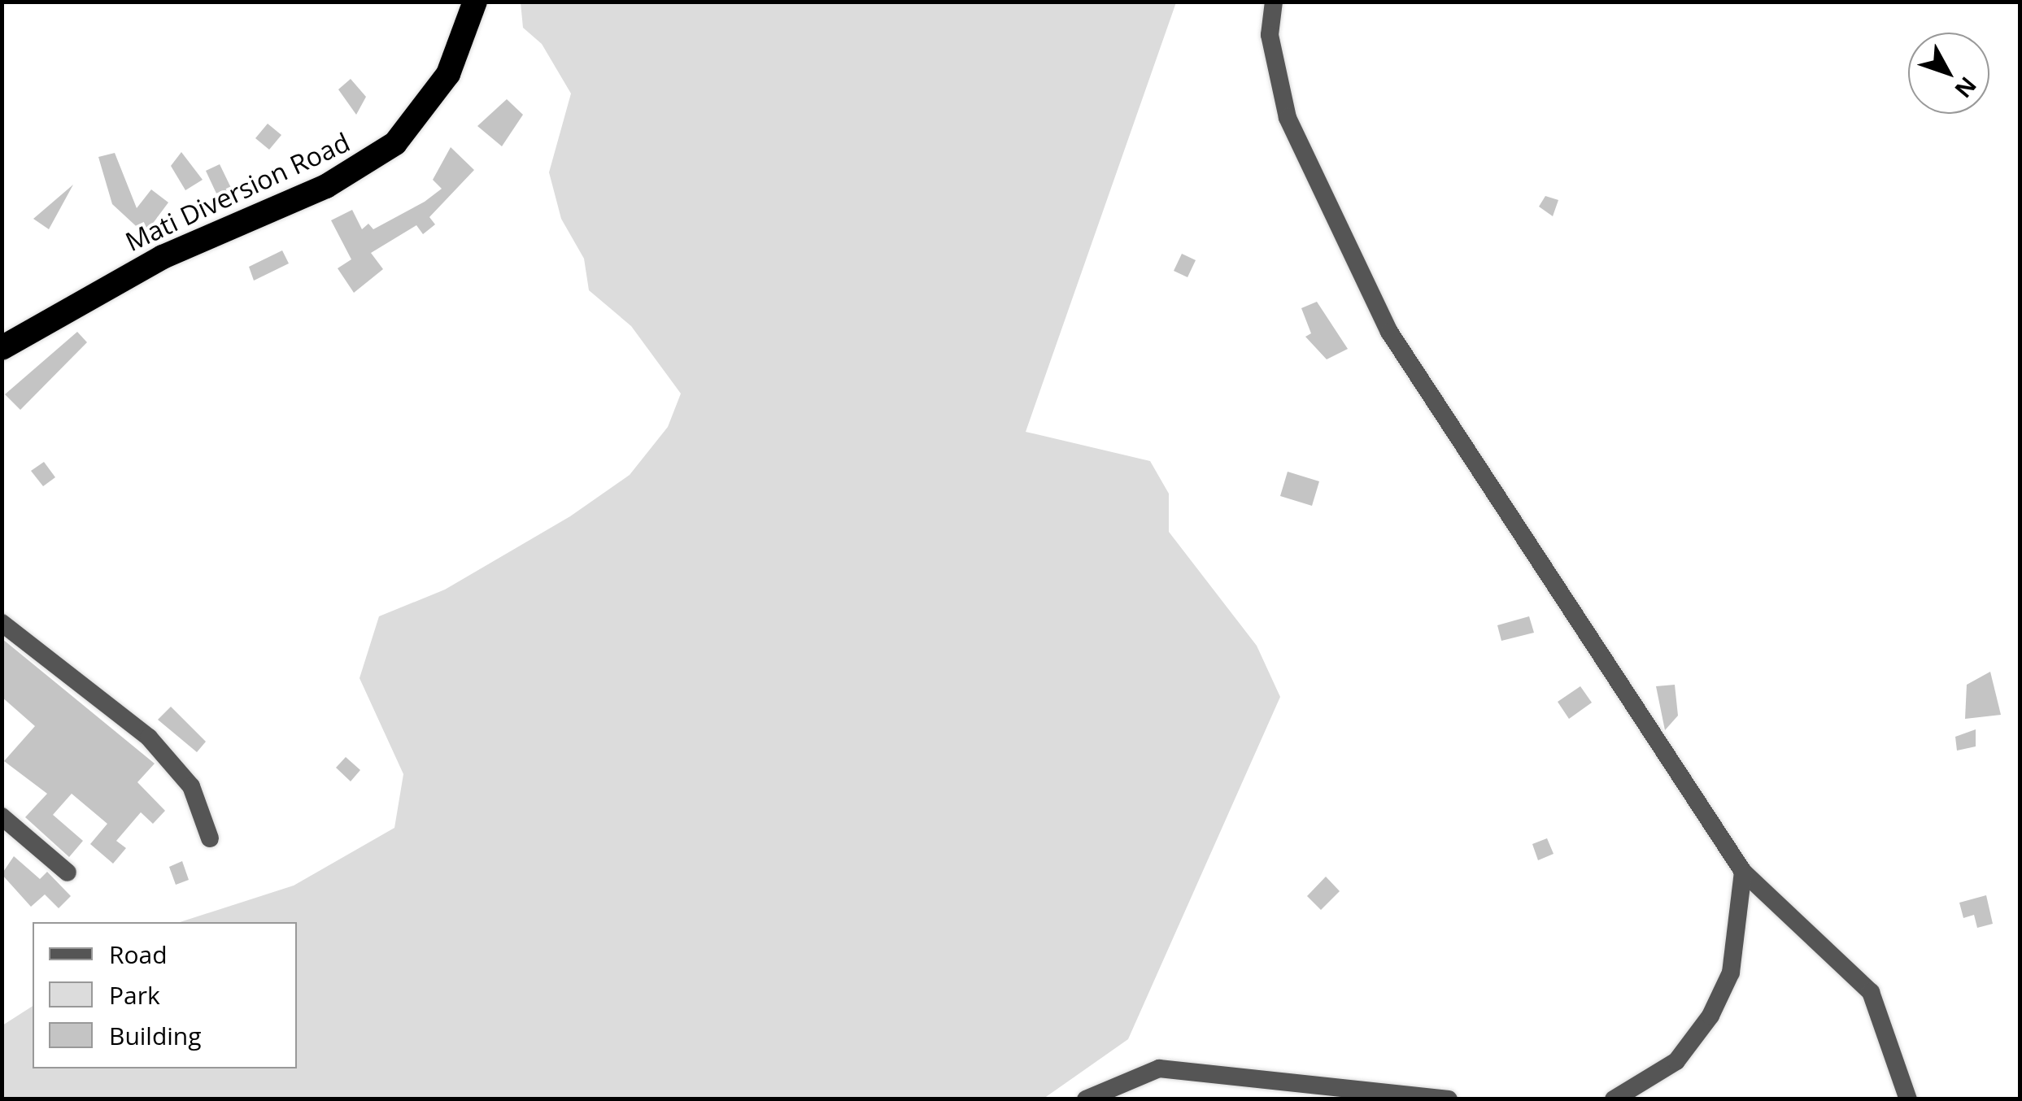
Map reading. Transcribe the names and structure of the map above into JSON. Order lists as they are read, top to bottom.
{
  "streets": {
    "highway": ["Mati Diversion Road"]
  },
  "legend": ["Road", "Park", "Building"],
  "north": "bottom right"
}
